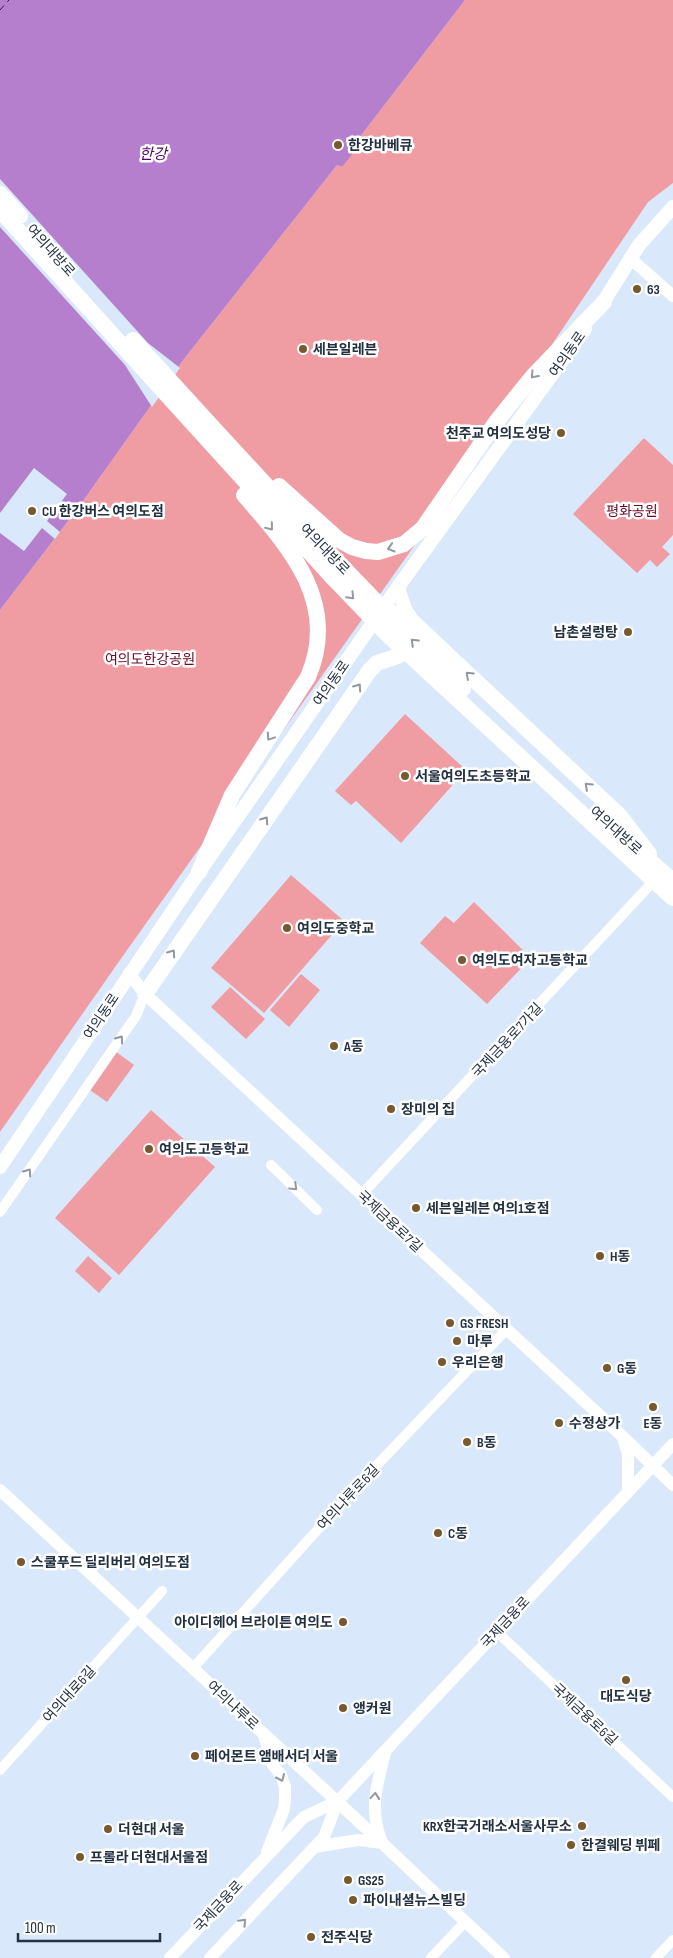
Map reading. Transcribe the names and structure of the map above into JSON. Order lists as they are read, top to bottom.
{
  "streets": {
    "main road": ["여의대방로", "여의동로"],
    "street": [
      "국제금융로7가길",
      "국제금융로7길",
      "여의나루로6길",
      "국제금융로",
      "여의대로6길",
      "여의나루로",
      "국제금융로6길"
    ]
  },
  "crossings": [
    ["여의동로", "국제금융로7길"],
    ["국제금융로7가길", "국제금융로7길"],
    ["국제금융로7길", "여의나루로6길"],
    ["국제금융로7길", "국제금융로"],
    ["여의나루로6길", "여의나루로"],
    ["국제금융로", "여의나루로"],
    ["국제금융로", "국제금융로6길"],
    ["여의대로6길", "여의나루로"]
  ],
  "water": ["한강"],
  "parks": ["평화공원", "여의도한강공원"],
  "places": [
    "한강바베큐",
    "63",
    "세븐일레븐",
    "천주교 여의도성당",
    "CU 한강버스 여의도점",
    "남촌설렁탕",
    "서울여의도초등학교",
    "여의도중학교",
    "여의도여자고등학교",
    "A동",
    "장미의 집",
    "여의도고등학교",
    "세븐일레븐 여의1호점",
    "H동",
    "GS FRESH",
    "마루",
    "우리은행",
    "G동",
    "E동",
    "수정상가",
    "B동",
    "C동",
    "스쿨푸드 딜리버리 여의도점",
    "아이디헤어 브라이튼 여의도",
    "대도식당",
    "앵커원",
    "페어몬트 앰배서더 서울",
    "KRX한국거래소서울사무소",
    "더현대 서울",
    "한결웨딩 뷔페",
    "프롤라 더현대서울점",
    "GS25",
    "파이내셜뉴스빌딩",
    "전주식당"
  ],
  "scale_bar": "100 m"
}
